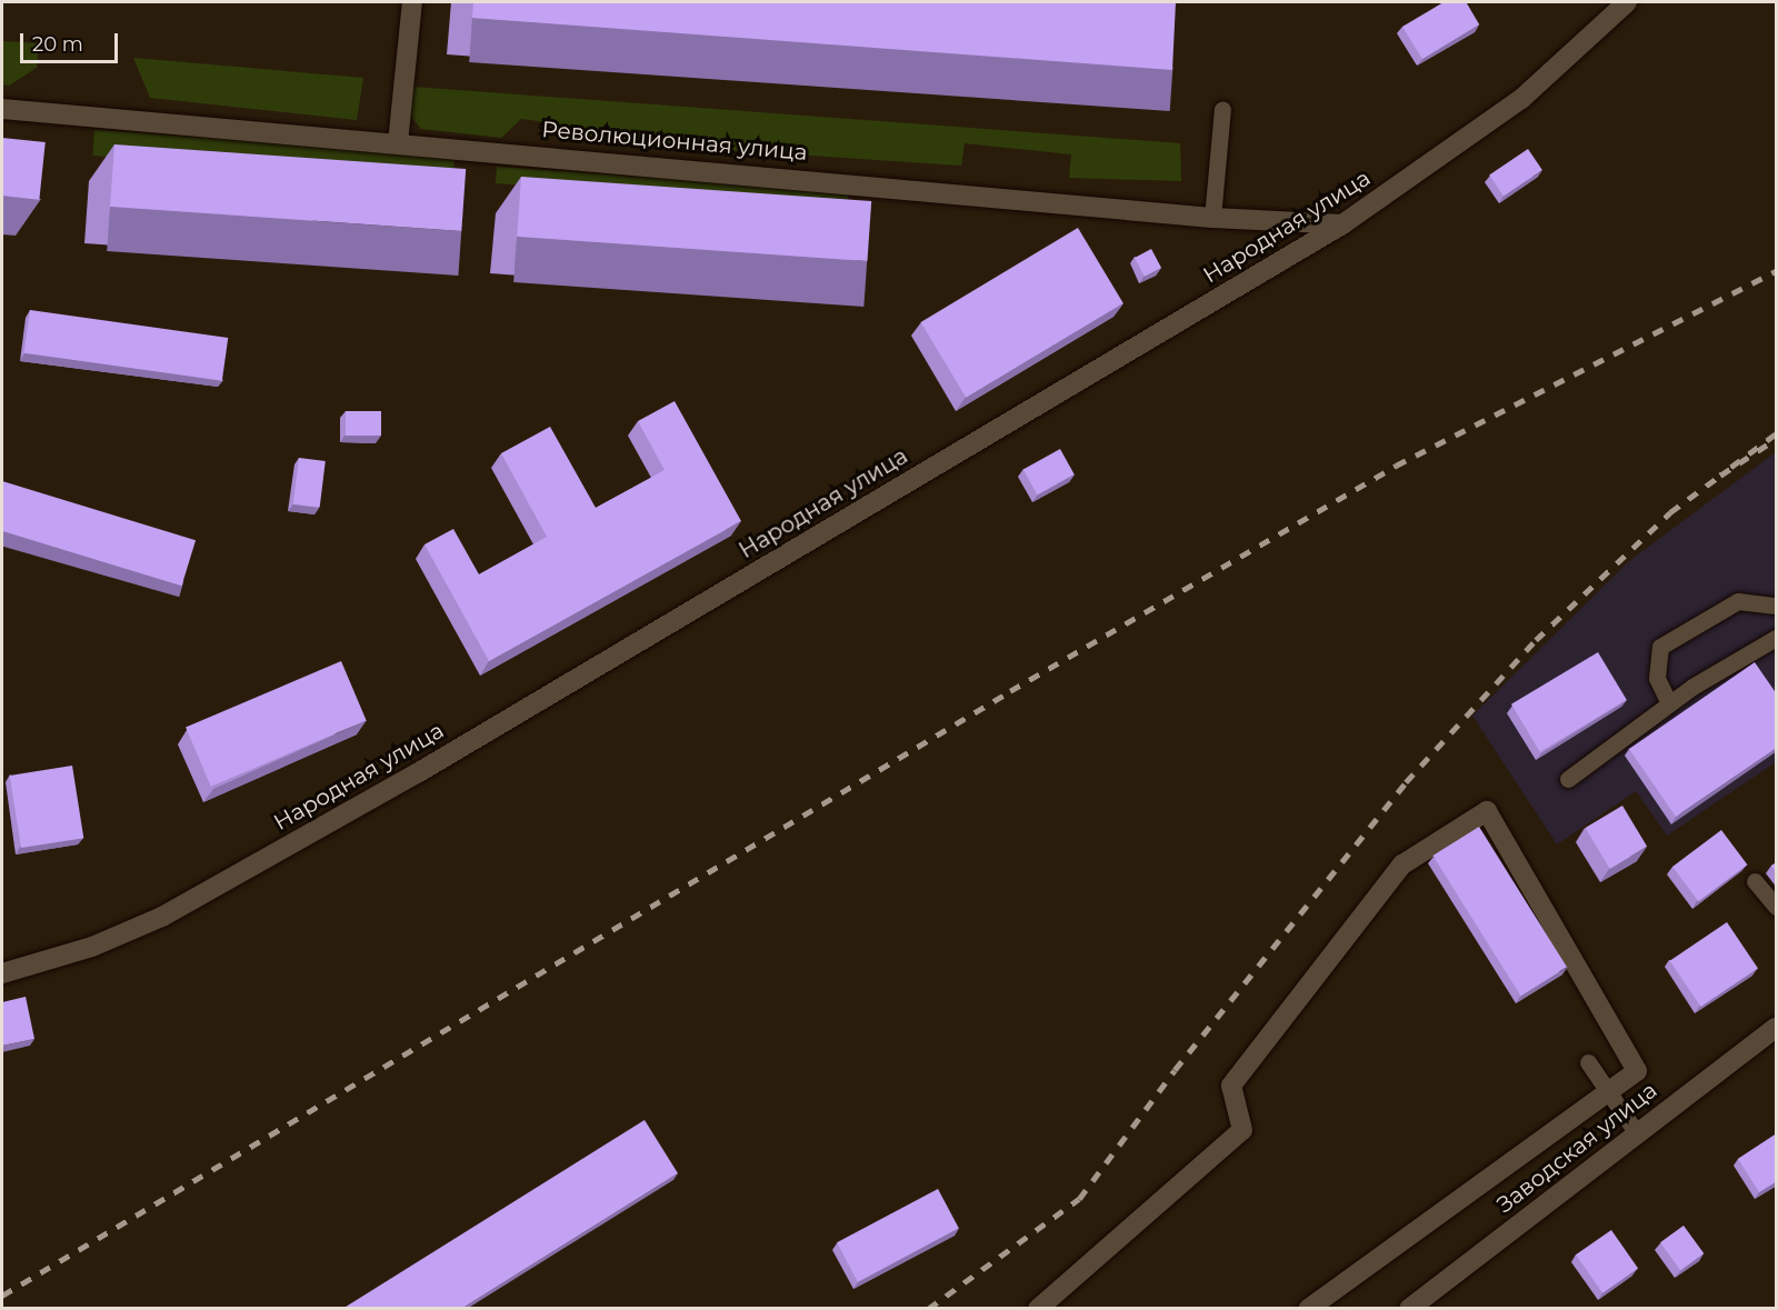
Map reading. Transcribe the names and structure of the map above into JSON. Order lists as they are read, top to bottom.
{
  "streets": {
    "street": ["Революционная улица", "Народная улица", "Заводская улица"]
  },
  "crossings": [
    ["Революционная улица", "Народная улица"]
  ],
  "scale_bar": "20 m"
}
